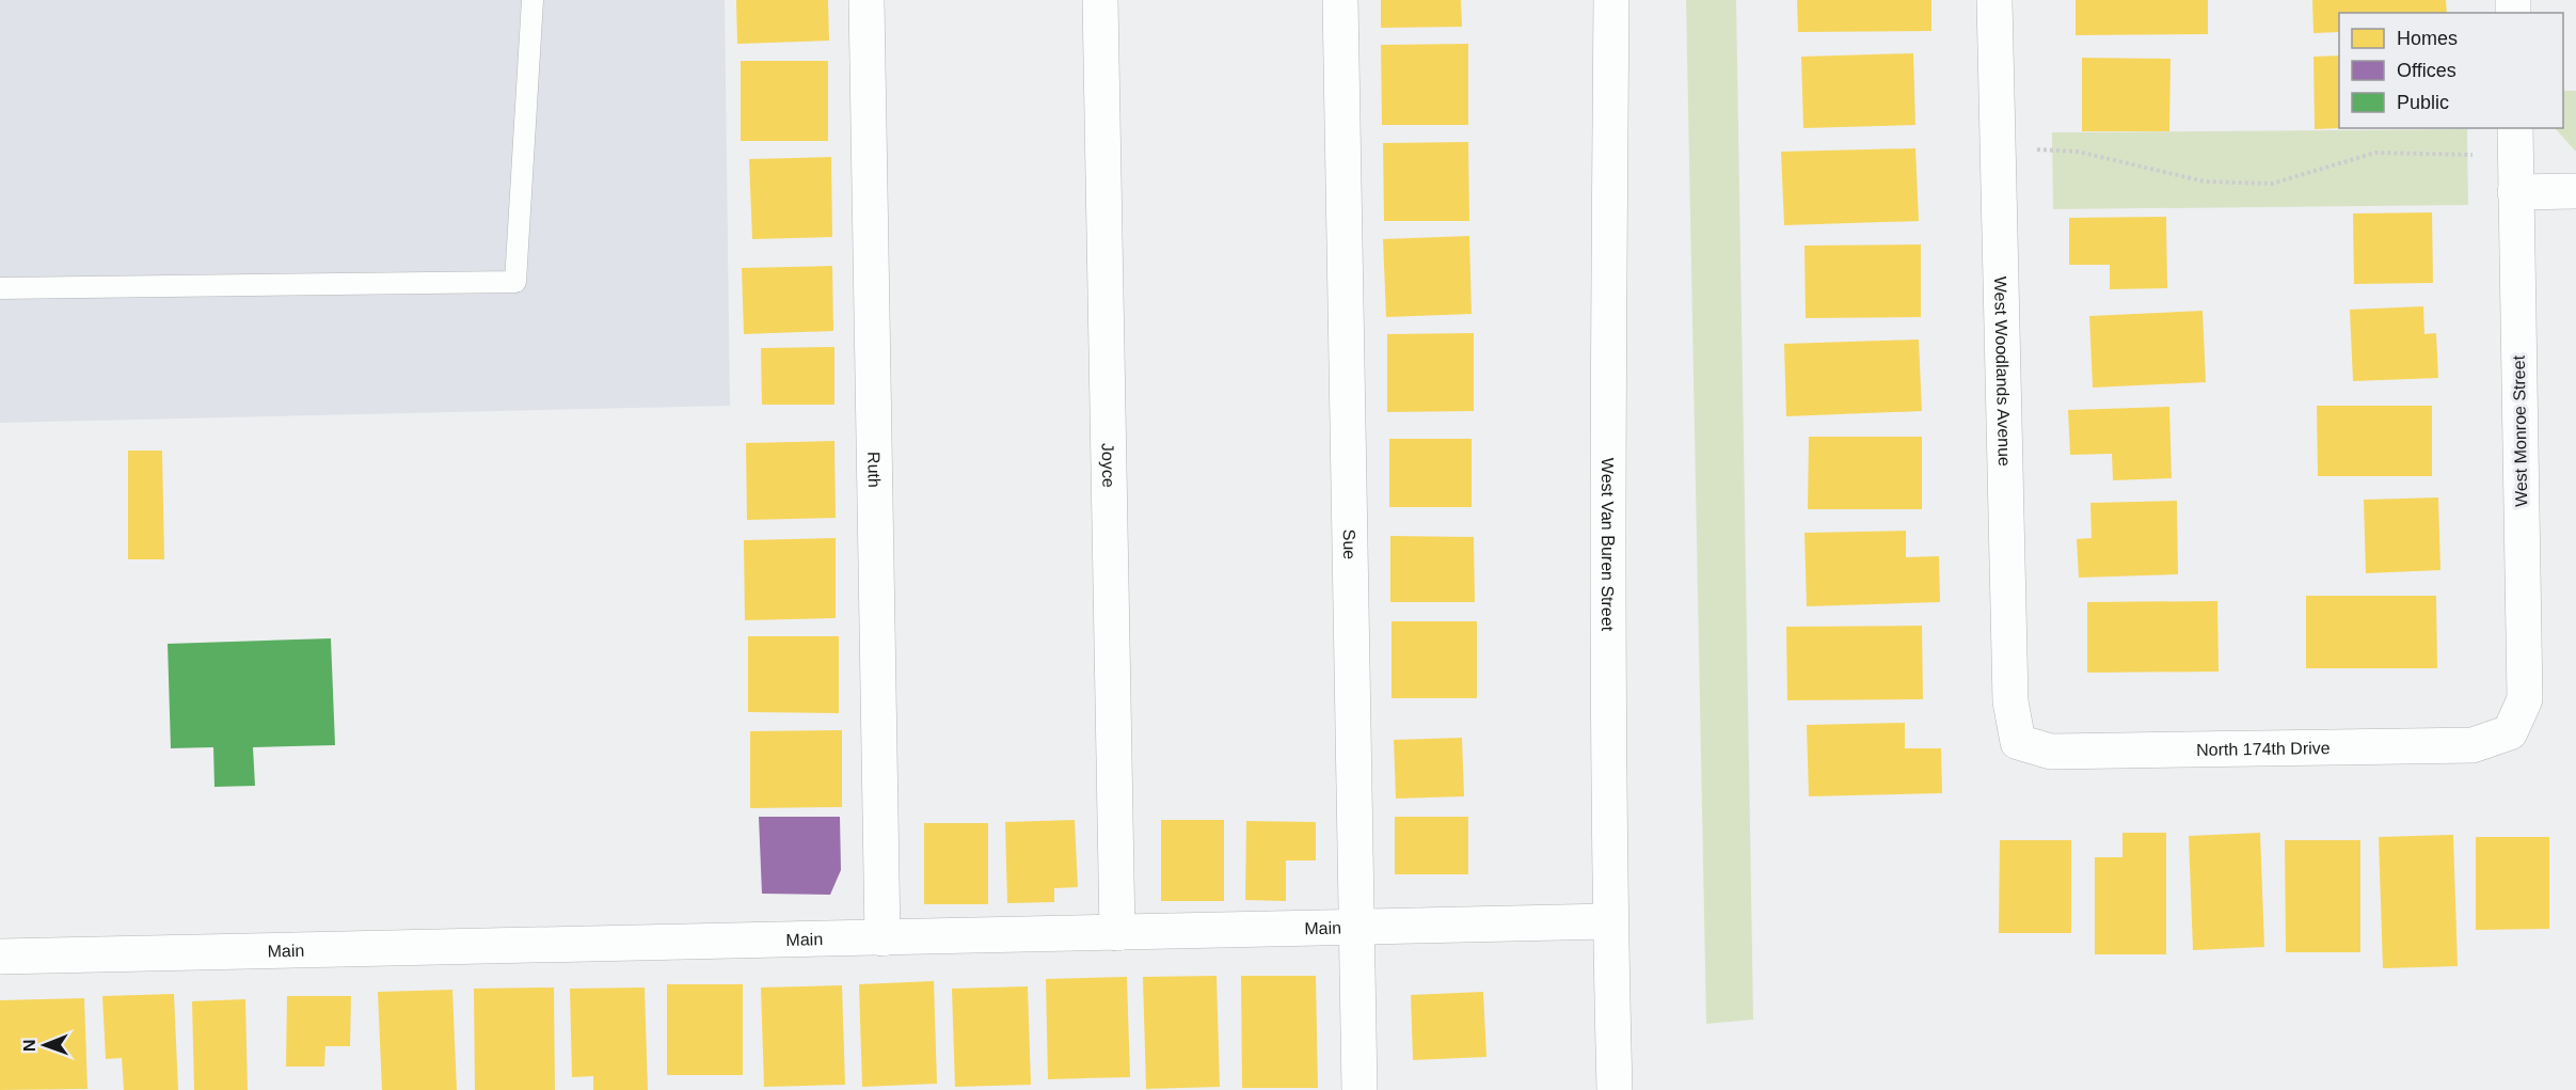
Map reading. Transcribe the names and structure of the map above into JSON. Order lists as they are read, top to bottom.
{
  "streets": {
    "street": [
      "West Woodlands Avenue",
      "West Monroe Street",
      "Joyce",
      "Ruth",
      "Sue",
      "West Van Buren Street",
      "North 174th Drive",
      "Main"
    ]
  },
  "crossings": [
    ["West Woodlands Avenue", "North 174th Drive"],
    ["West Monroe Street", "North 174th Drive"],
    ["Joyce", "Main"],
    ["Ruth", "Main"],
    ["Sue", "Main"],
    ["West Van Buren Street", "Main"]
  ],
  "legend": ["Homes", "Offices", "Public"],
  "north": "left"
}
